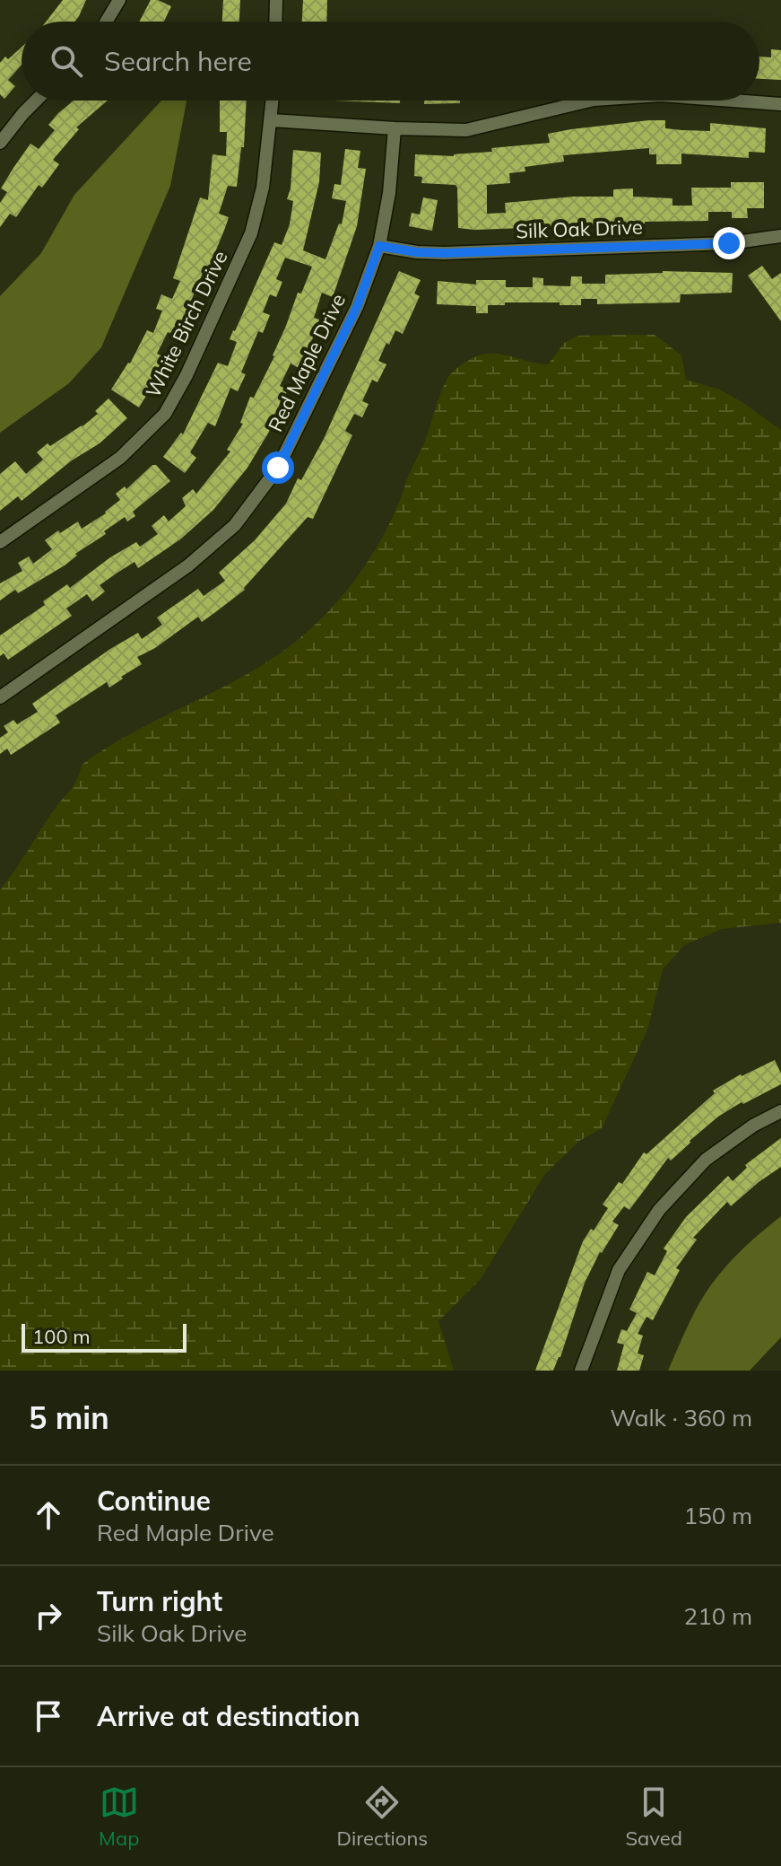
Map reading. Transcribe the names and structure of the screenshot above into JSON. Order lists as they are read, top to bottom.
{
  "streets": {
    "street": ["Silk Oak Drive", "White Birch Drive", "Red Maple Drive"]
  },
  "crossings": [
    ["Silk Oak Drive", "Red Maple Drive"]
  ],
  "scale_bar": "100 m",
  "page": {
    "search": "Search here",
    "scale": "100 m",
    "heading": ["5 min", "Walk · 360 m"],
    "list": [
      ["Continue", "Red Maple Drive", "150 m"],
      ["Turn right", "Silk Oak Drive", "210 m"],
      "Arrive at destination"
    ],
    "nav": ["Map", "Directions", "Saved"]
  }
}
